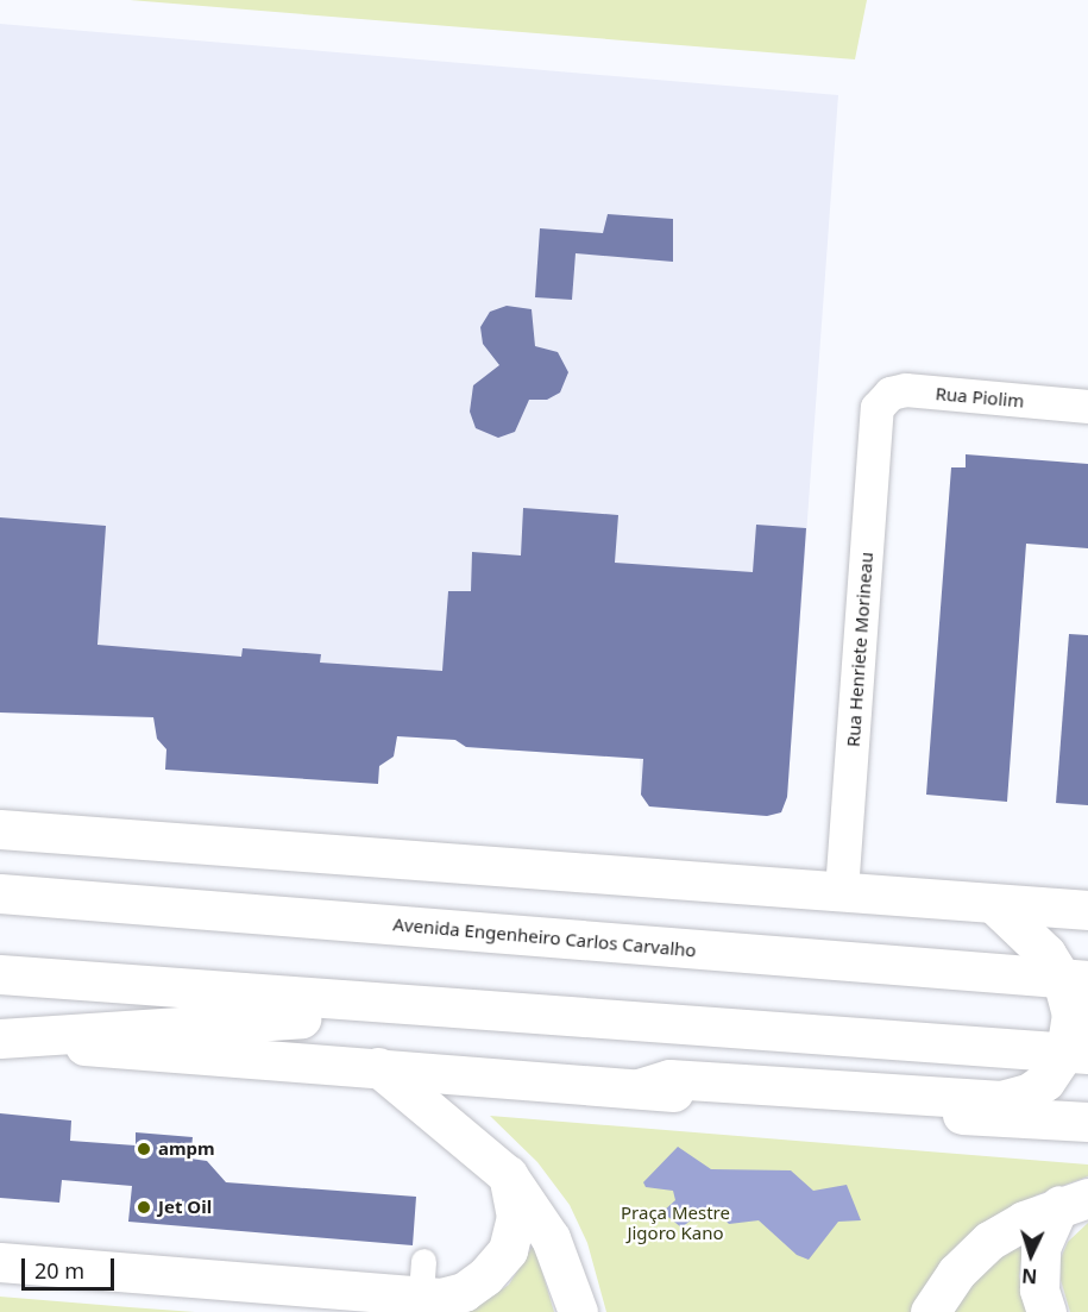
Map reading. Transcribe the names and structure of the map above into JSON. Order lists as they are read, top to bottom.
{
  "streets": {
    "main road": ["Avenida Engenheiro Carlos Carvalho"],
    "street": ["Rua Piolim", "Rua Henriete Morineau"]
  },
  "crossings": [
    ["Rua Piolim", "Rua Henriete Morineau"]
  ],
  "parks": ["Praça Mestre Jigoro Kano"],
  "places": ["ampm", "Jet Oil"],
  "scale_bar": "20 m",
  "north": "bottom"
}
